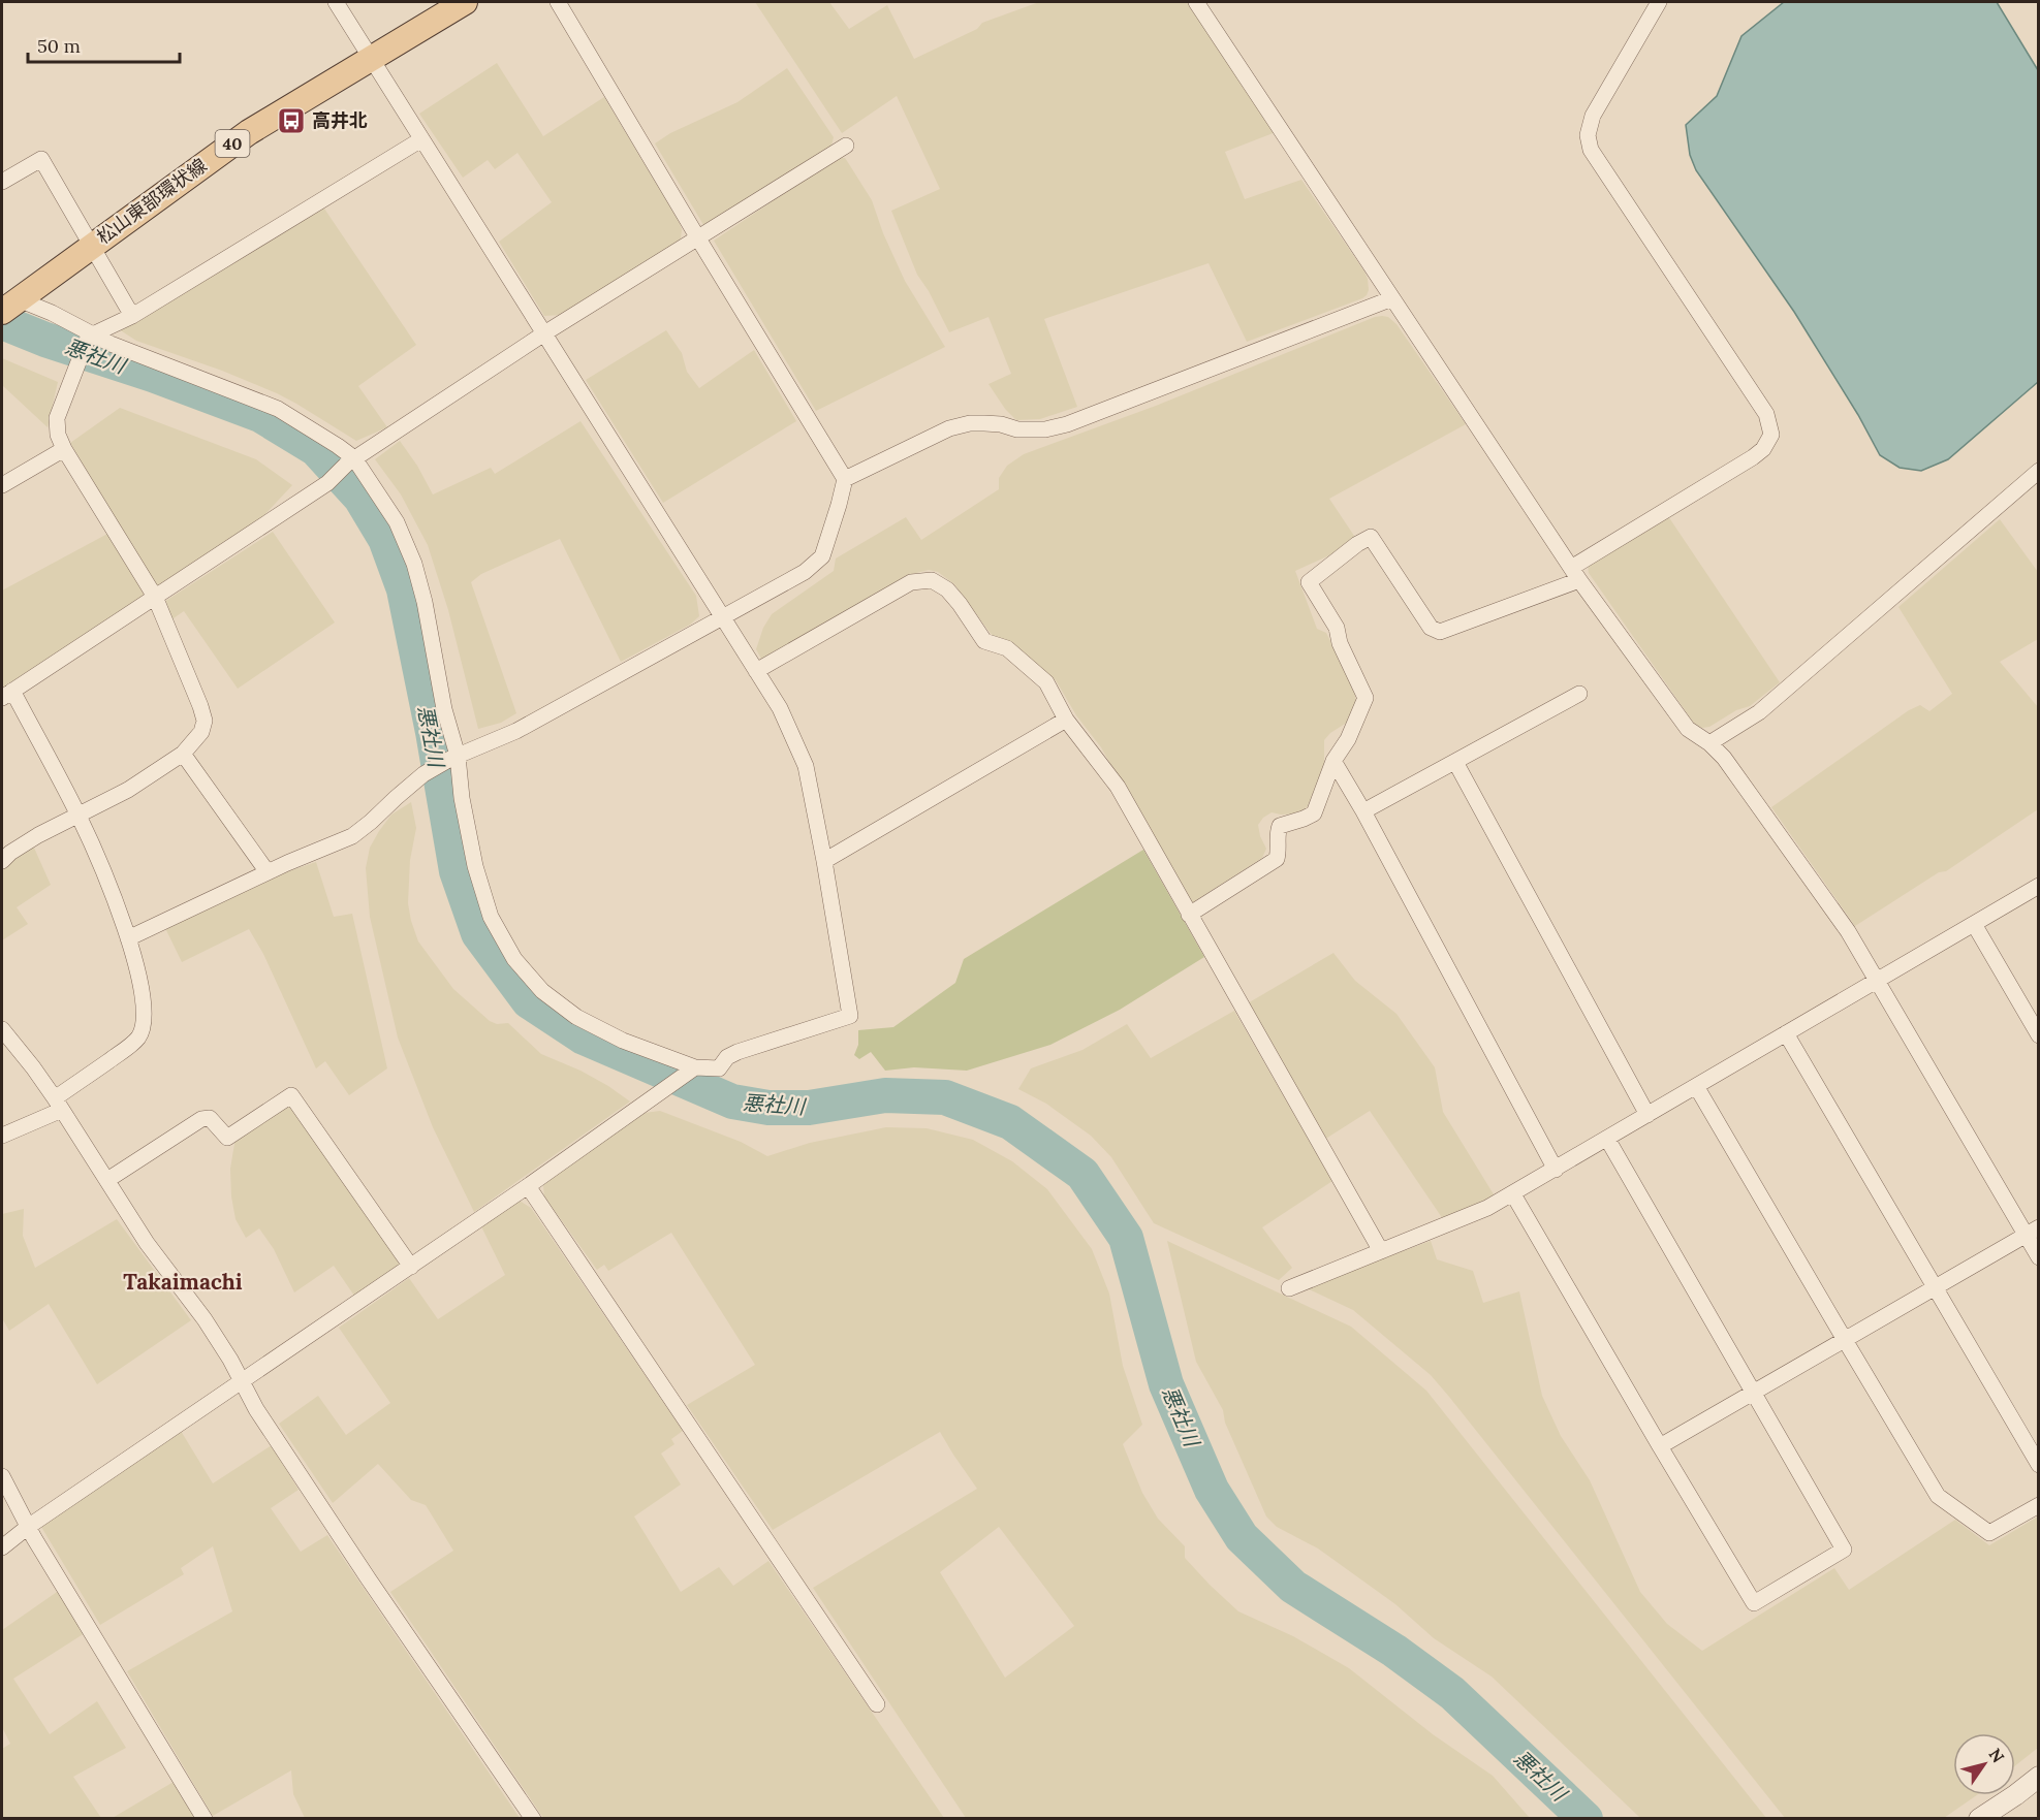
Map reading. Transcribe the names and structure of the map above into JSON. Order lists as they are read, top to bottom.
{
  "streets": {
    "main road": ["40", "松山東部環状線"]
  },
  "districts": ["Takaimachi"],
  "water": ["悪社川"],
  "places": {
    "bus stop": ["高井北"]
  },
  "scale_bar": "50 m",
  "north": "top right"
}
